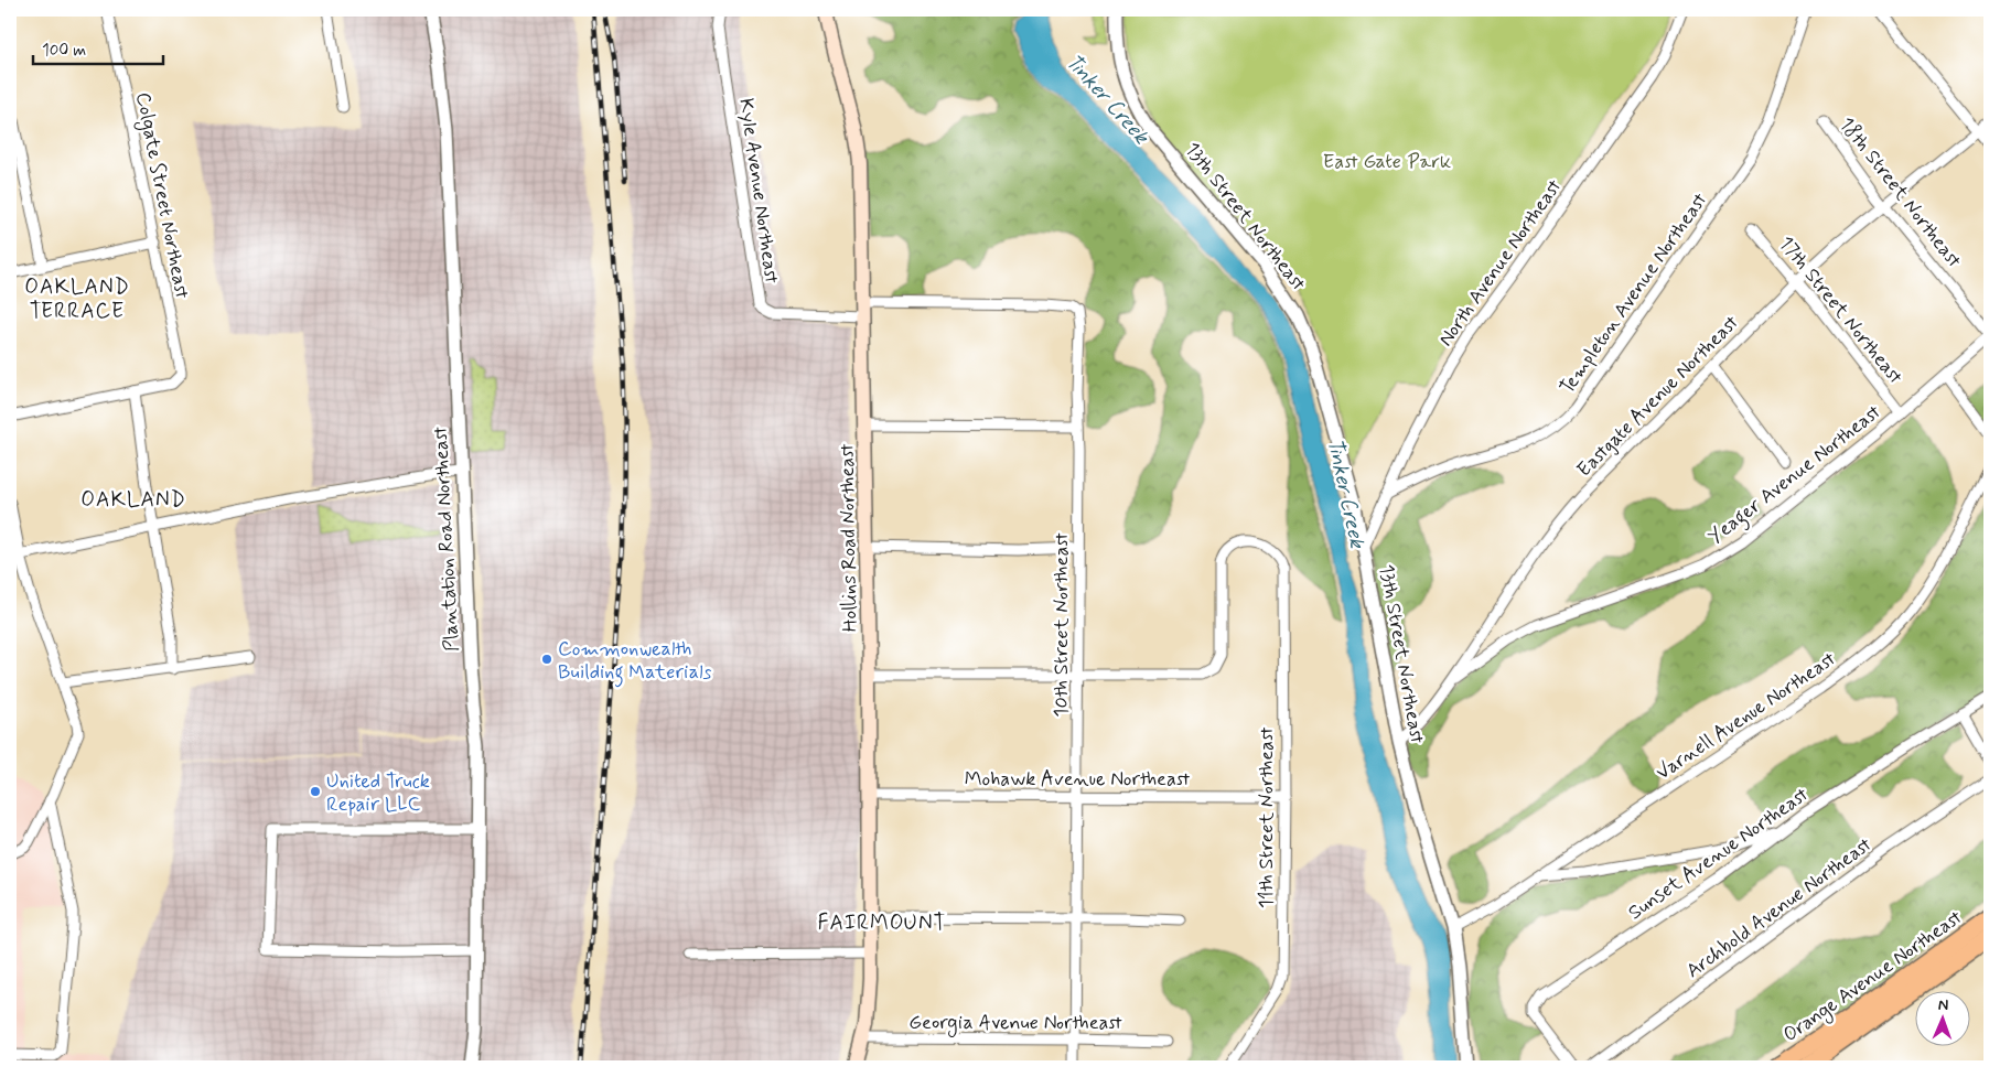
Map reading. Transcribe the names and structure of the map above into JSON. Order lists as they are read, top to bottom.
{
  "streets": {
    "highway": ["Orange Avenue Northeast"],
    "main road": ["Hollins Road Northeast"],
    "street": [
      "Kyle Avenue Northeast",
      "18th Street Northeast",
      "Colgate Street Northeast",
      "13th Street Northeast",
      "North Avenue Northeast",
      "Templeton Avenue Northeast",
      "17th Street Northeast",
      "Eastgate Avenue Northeast",
      "Yeager Avenue Northeast",
      "Plantation Road Northeast",
      "10th Street Northeast",
      "Varnell Avenue Northeast",
      "Mohawk Avenue Northeast",
      "11th Street Northeast",
      "Sunset Avenue Northeast",
      "Archbold Avenue Northeast",
      "Georgia Avenue Northeast"
    ]
  },
  "crossings": [
    ["Kyle Avenue Northeast", "Hollins Road Northeast"],
    ["Kyle Avenue Northeast", "10th Street Northeast"],
    ["18th Street Northeast", "Eastgate Avenue Northeast"],
    ["18th Street Northeast", "Yeager Avenue Northeast"],
    ["13th Street Northeast", "North Avenue Northeast"],
    ["13th Street Northeast", "Eastgate Avenue Northeast"],
    ["13th Street Northeast", "Varnell Avenue Northeast"],
    ["North Avenue Northeast", "Templeton Avenue Northeast"],
    ["17th Street Northeast", "Eastgate Avenue Northeast"],
    ["17th Street Northeast", "Yeager Avenue Northeast"],
    ["Eastgate Avenue Northeast", "Yeager Avenue Northeast"],
    ["Hollins Road Northeast", "Mohawk Avenue Northeast"],
    ["Hollins Road Northeast", "Georgia Avenue Northeast"],
    ["10th Street Northeast", "Mohawk Avenue Northeast"],
    ["10th Street Northeast", "11th Street Northeast"],
    ["10th Street Northeast", "Georgia Avenue Northeast"],
    ["Mohawk Avenue Northeast", "11th Street Northeast"]
  ],
  "districts": ["OAKLAND TERRACE", "OAKLAND", "FAIRMOUNT"],
  "water": ["Tinker Creek"],
  "parks": ["East Gate Park"],
  "places": ["Commonwealth Building Materials", "United Truck Repair LLC"],
  "scale_bar": "100 m",
  "north": "top"
}
